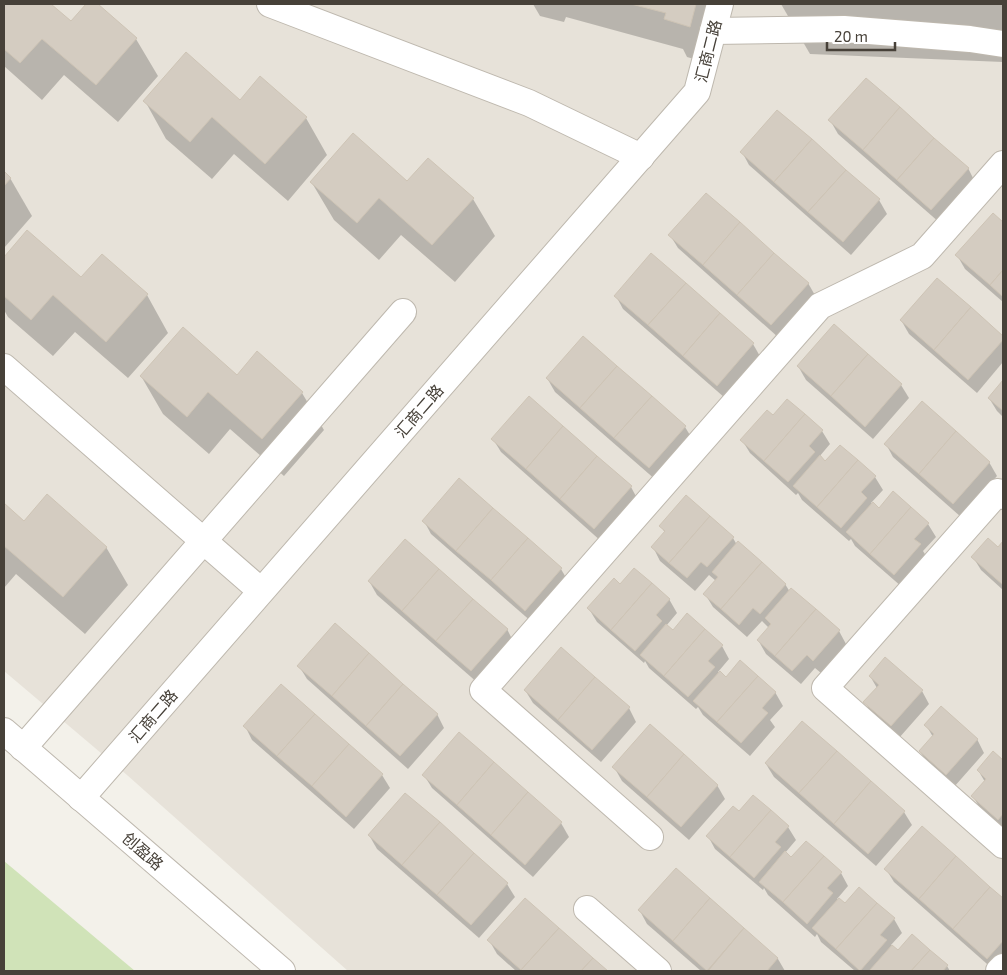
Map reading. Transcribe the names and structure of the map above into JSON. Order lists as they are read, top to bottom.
{
  "streets": {
    "street": ["汇商二路", "创盈路"]
  },
  "crossings": [
    ["汇商二路", "创盈路"]
  ],
  "scale_bar": "20 m"
}
